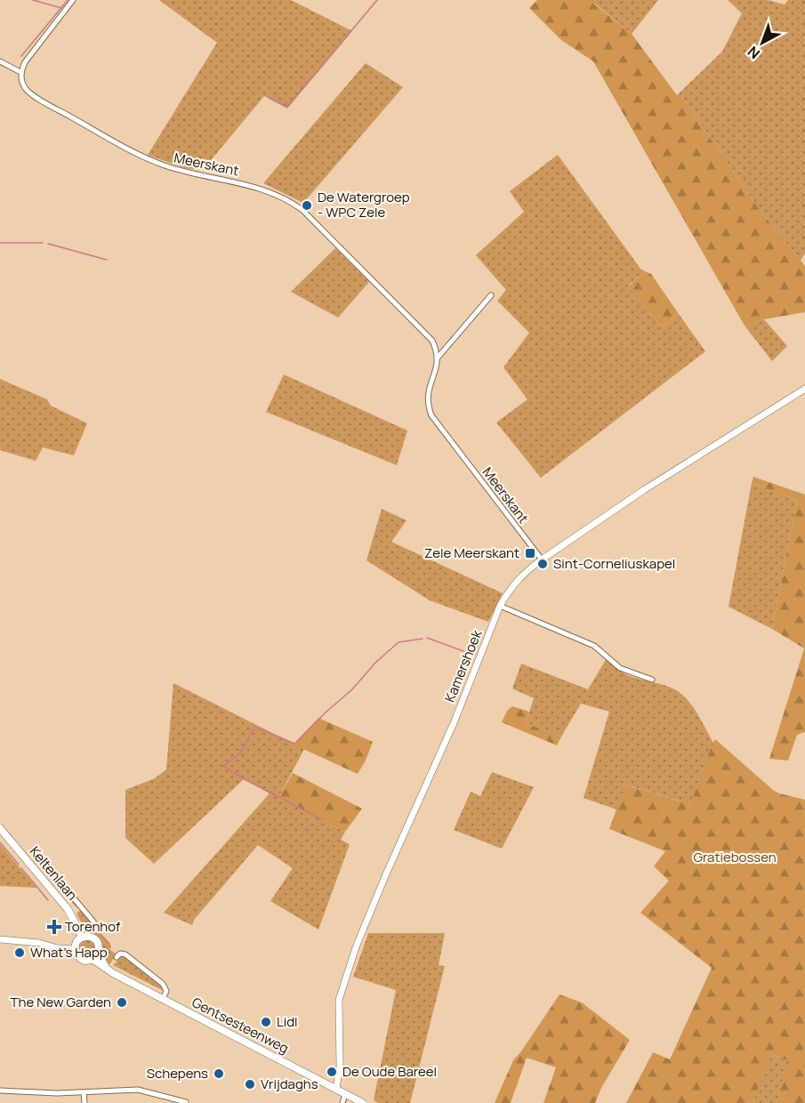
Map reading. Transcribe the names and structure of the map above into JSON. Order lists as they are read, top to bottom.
{
  "streets": {
    "main road": ["Keltenlaan", "Gentsesteenweg"],
    "street": ["Meerskant", "Kamershoek"]
  },
  "crossings": [
    ["Meerskant", "Kamershoek"],
    ["Kamershoek", "Gentsesteenweg"],
    ["Keltenlaan", "Gentsesteenweg"]
  ],
  "parks": ["Gratiebossen"],
  "places": {
    "other": [
      "De Watergroep - WPC Zele",
      "Sint-Corneliuskapel",
      "What's Happ",
      "The New Garden",
      "Lidl",
      "De Oude Bareel",
      "Schepens",
      "Vrijdaghs"
    ],
    "transit": ["Zele Meerskant"],
    "health": ["Torenhof"]
  },
  "north": "bottom left"
}
